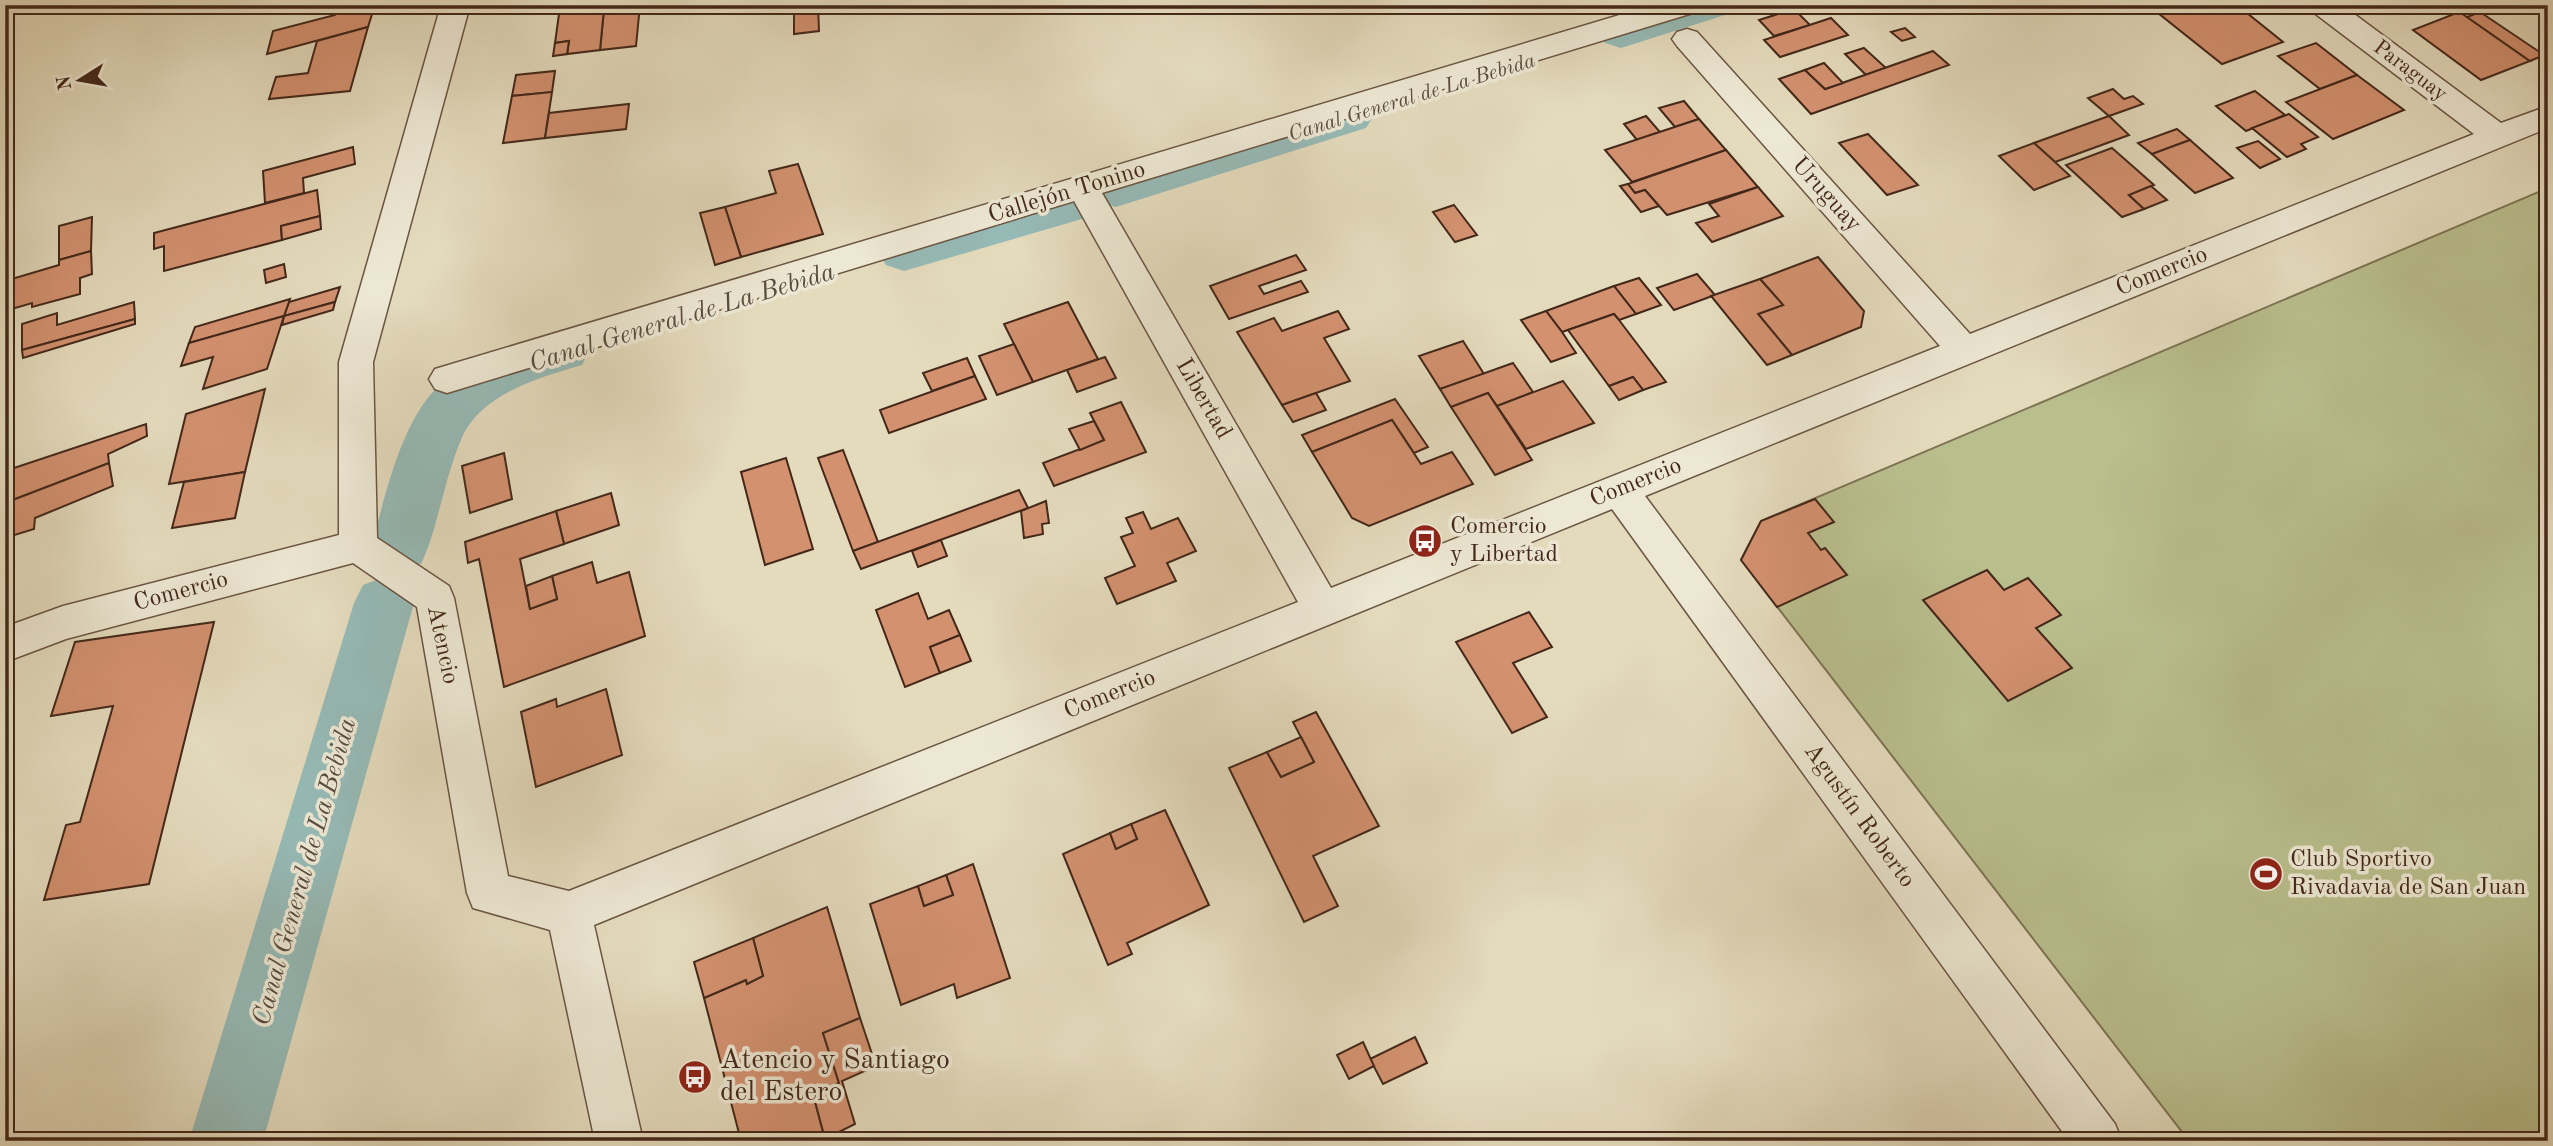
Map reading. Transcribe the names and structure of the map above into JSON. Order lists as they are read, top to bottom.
{
  "streets": {
    "street": [
      "Paraguay",
      "Callejón Tonino",
      "Uruguay",
      "Comercio",
      "Libertad",
      "Atencio",
      "Agustín Roberto"
    ]
  },
  "crossings": [
    ["Paraguay", "Comercio"],
    ["Callejón Tonino", "Libertad"],
    ["Uruguay", "Comercio"],
    ["Comercio", "Libertad"],
    ["Comercio", "Atencio"],
    ["Comercio", "Agustín Roberto"]
  ],
  "water": ["Canal General de La Bebida"],
  "places": {
    "bus stop": ["Comercio y Libertad", "Atencio y Santiago del Estero"],
    "sports": ["Club Sportivo Rivadavia de San Juan"]
  },
  "north": "left"
}
